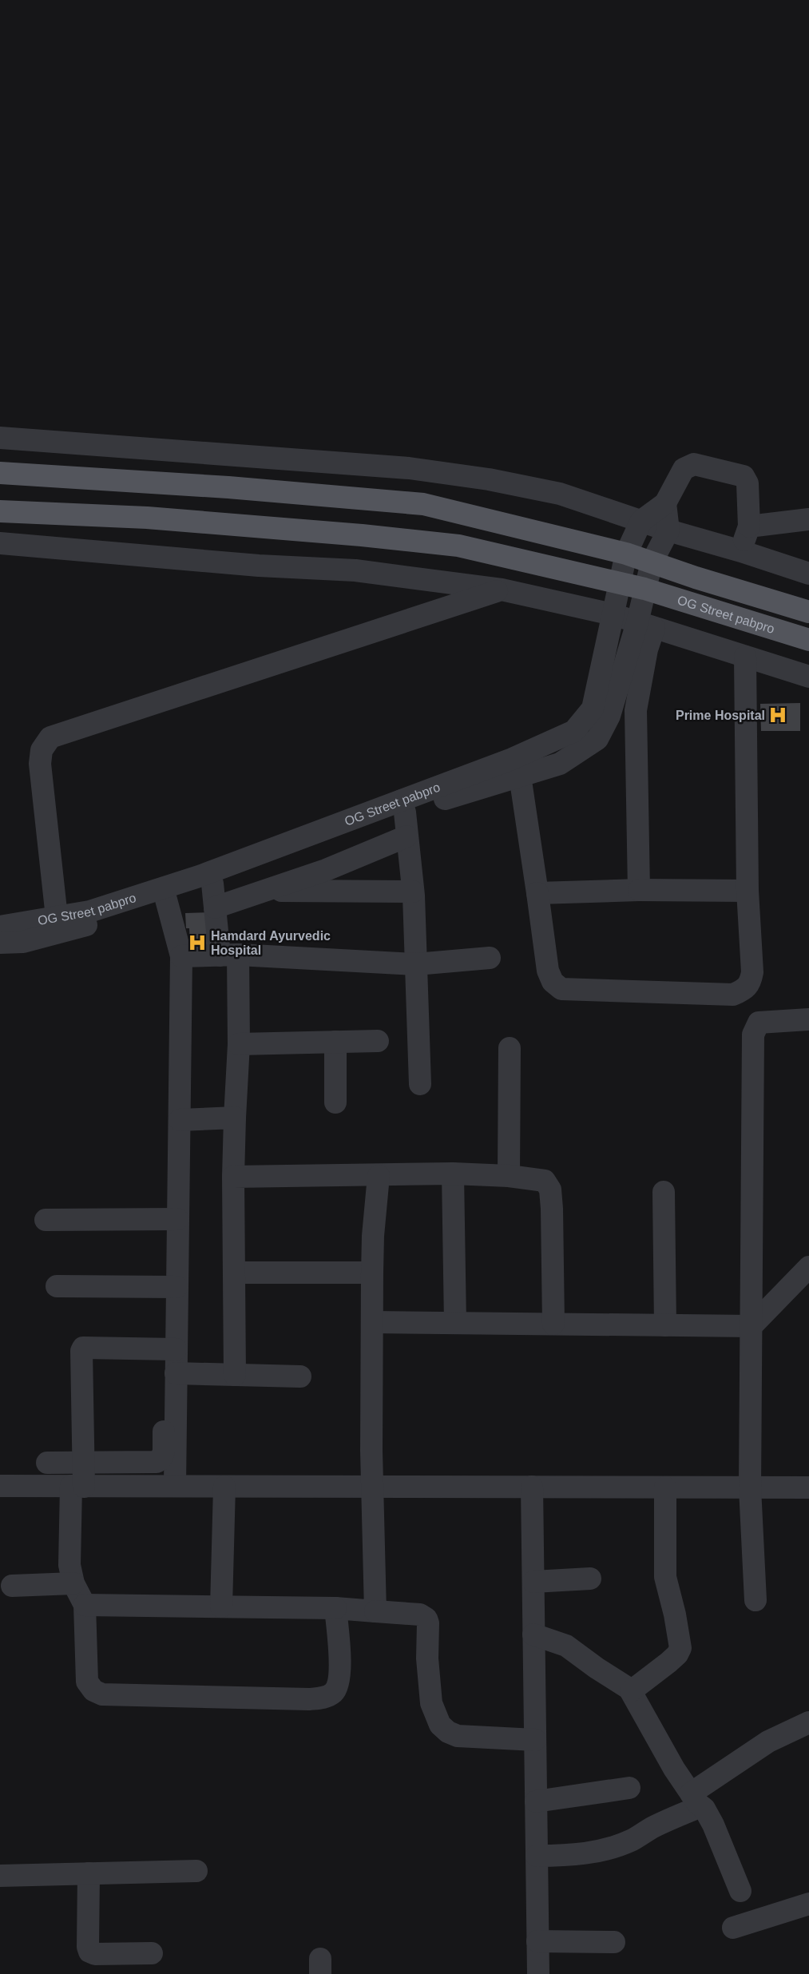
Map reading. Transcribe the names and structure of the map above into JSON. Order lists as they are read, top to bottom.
{
  "streets": {
    "main road": ["OG Street pabpro"]
  },
  "places": {
    "hospital": ["Prime Hospital", "Hamdard Ayurvedic Hospital"]
  }
}
